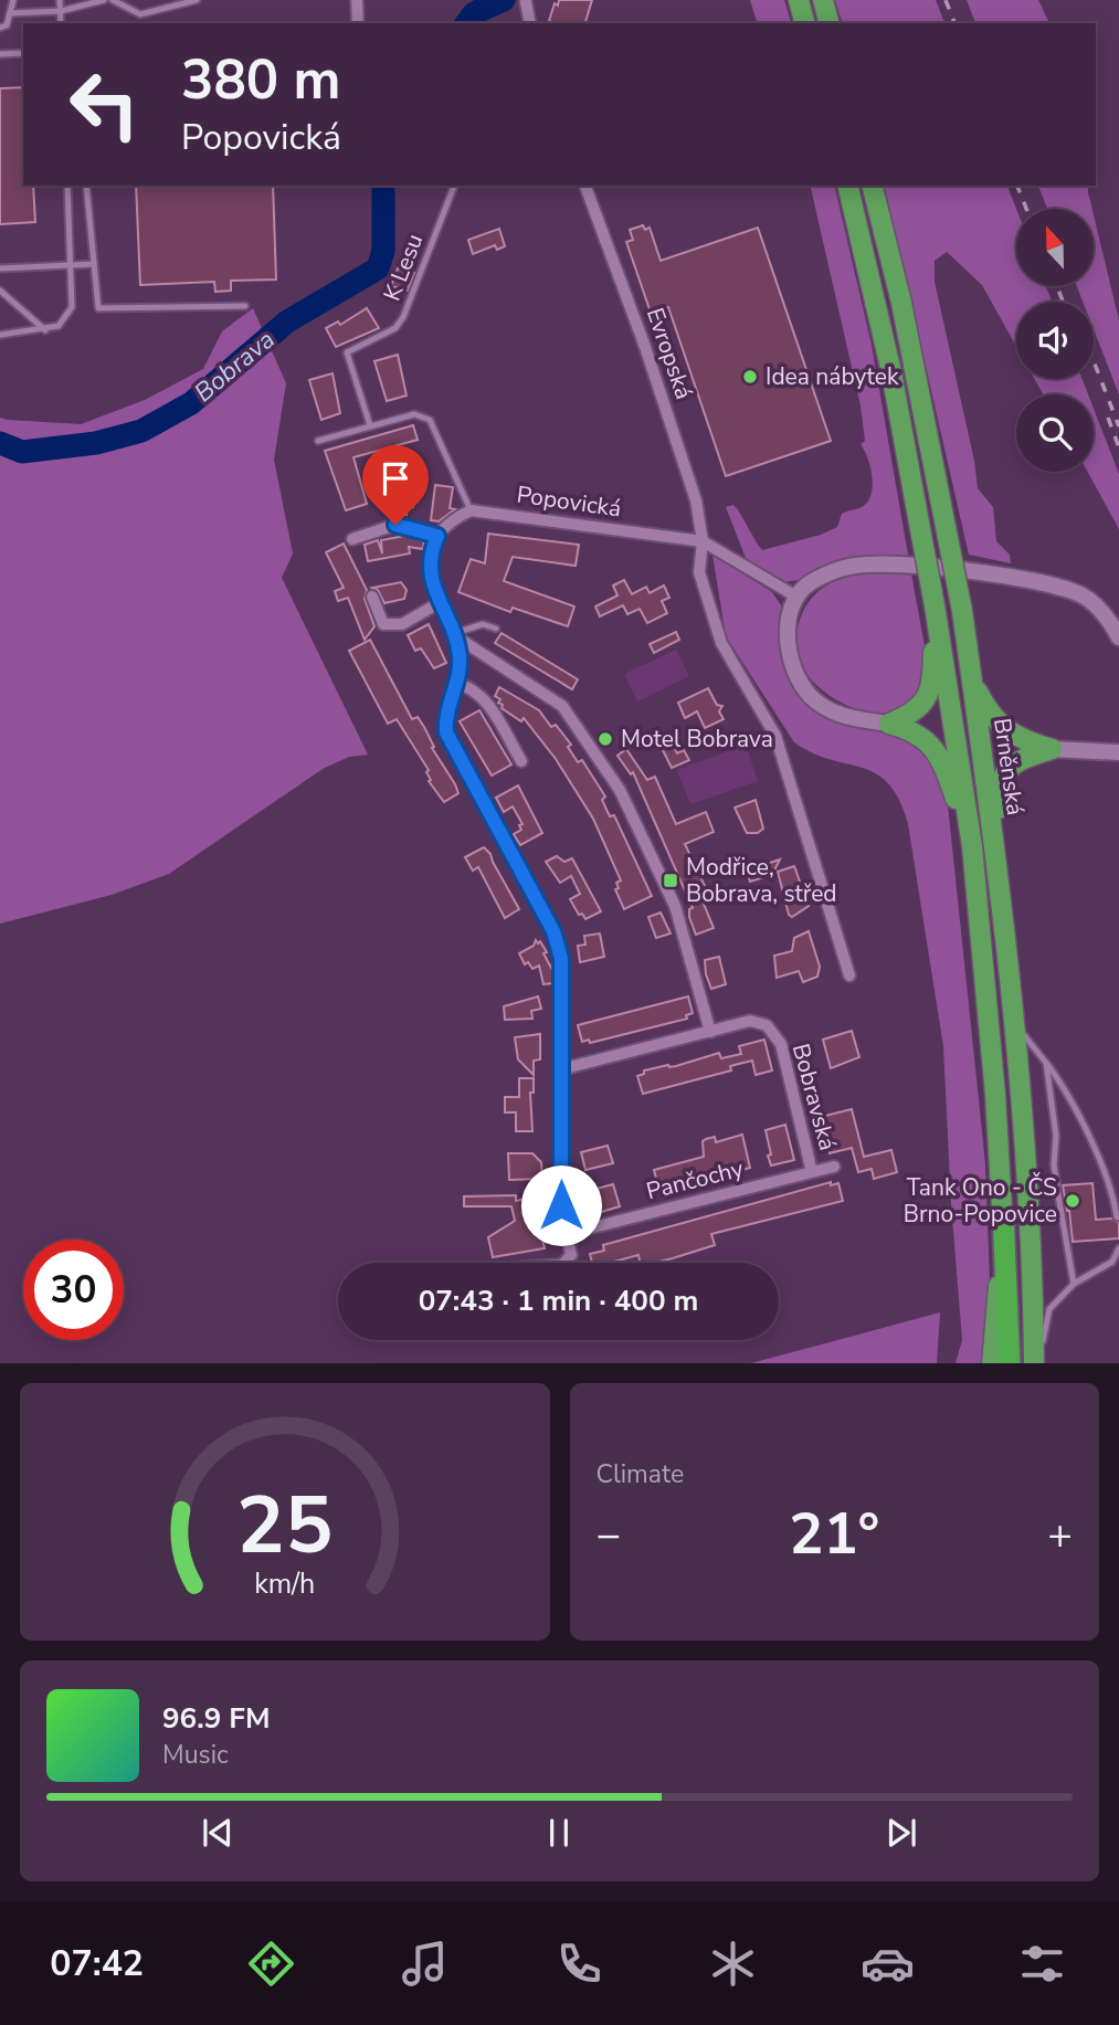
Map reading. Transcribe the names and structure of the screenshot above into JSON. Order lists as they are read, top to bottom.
{
  "streets": {
    "highway": ["Brněnská"],
    "street": [
      "Evropská",
      "Popovická",
      "Bobravská",
      "Pančochy"
    ],
    "lane": ["K Lesu"]
  },
  "crossings": [
    ["Evropská", "Popovická"],
    ["Bobravská", "Pančochy"]
  ],
  "water": ["Bobrava"],
  "places": {
    "other": ["Idea nábytek", "Motel Bobrava", "Tank Ono - ČS Brno-Popovice"],
    "transit": ["Modřice, Bobrava, střed"]
  },
  "north": "top",
  "page": {
    "turn": ["380 m", "Popovická"],
    "limit": "30",
    "trip": "07:43 · 1 min · 400 m",
    "tile": "Climate",
    "heat": ["−", "21°", "+"],
    "song": ["96.9 FM", "Music"],
    "tabs": "07:42",
    "gauge": ["25", "km/h"]
  }
}
